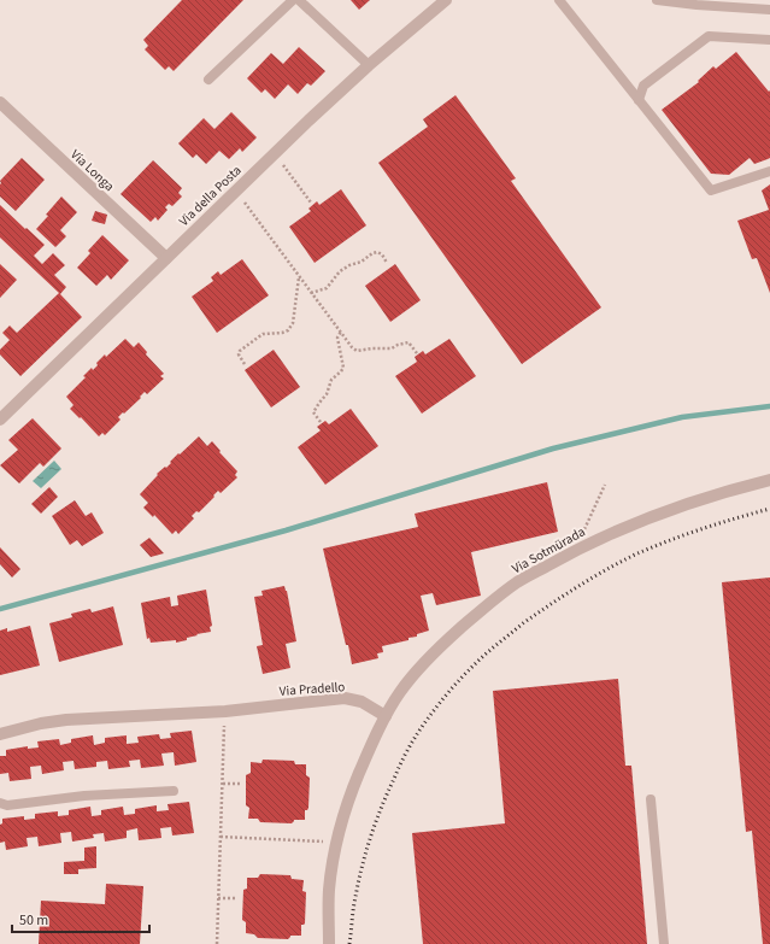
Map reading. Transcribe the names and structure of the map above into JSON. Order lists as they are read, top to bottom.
{
  "streets": {
    "street": [
      "Via Longa",
      "Via della Posta",
      "Via Sotmürada",
      "Via Pradello"
    ]
  },
  "crossings": [
    ["Via Longa", "Via della Posta"],
    ["Via Sotmürada", "Via Pradello"]
  ],
  "scale_bar": "50 m"
}
